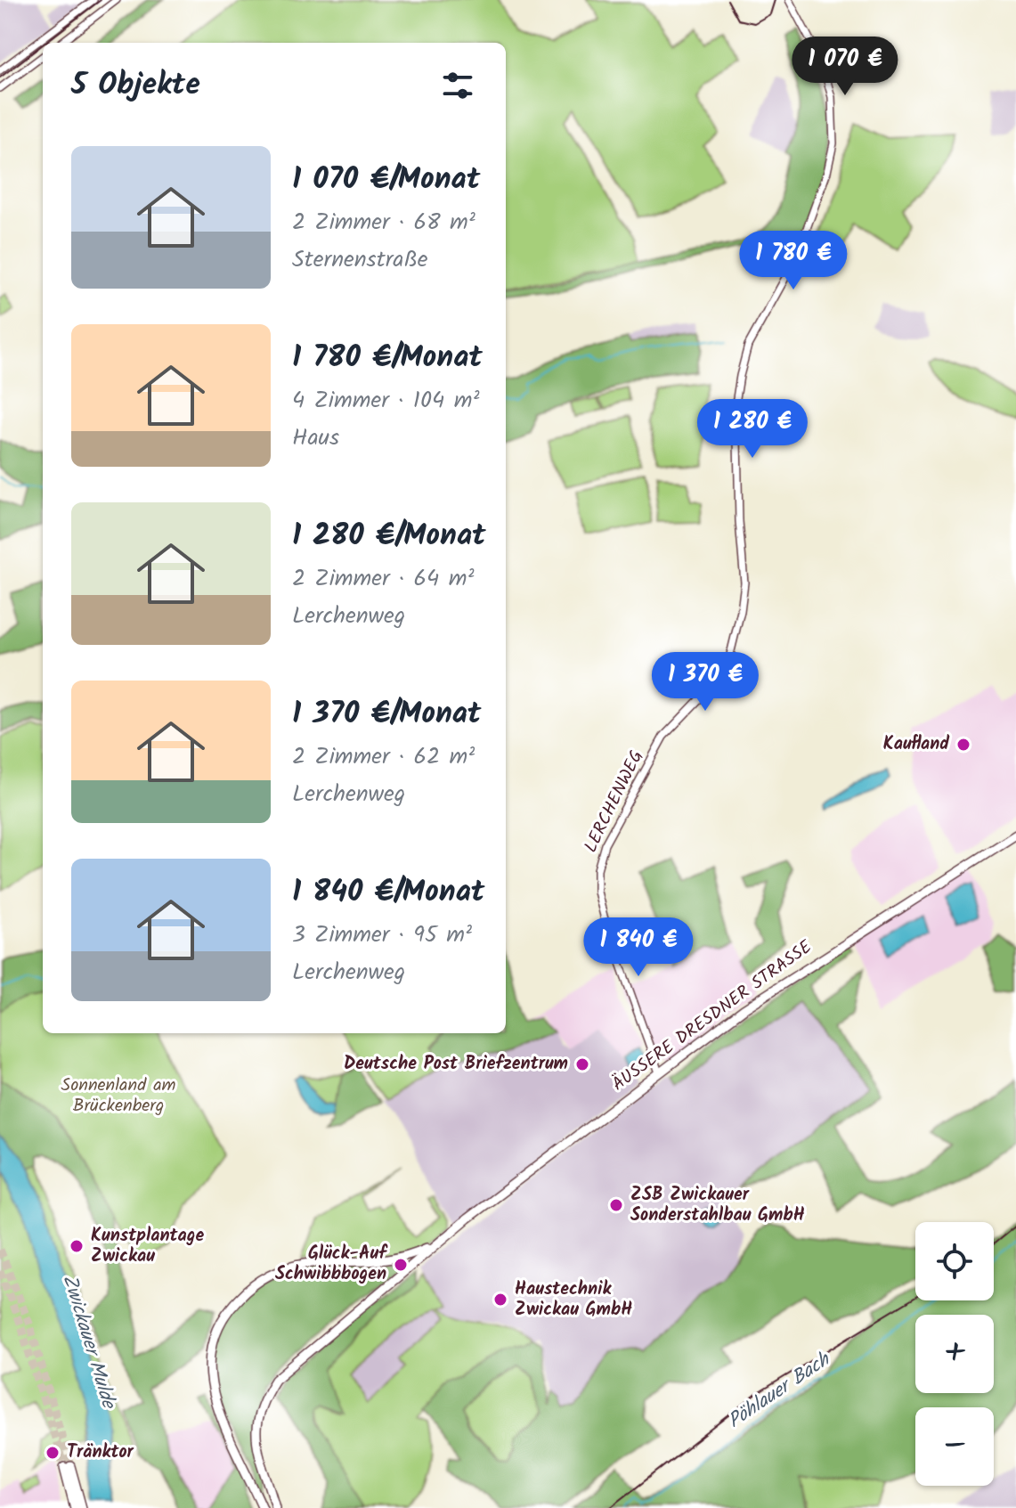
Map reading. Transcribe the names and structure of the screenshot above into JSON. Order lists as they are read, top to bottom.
{
  "streets": {
    "main road": ["ÄUSSERE DRESDNER STRASSE"],
    "street": ["LERCHENWEG"]
  },
  "crossings": [
    ["LERCHENWEG", "ÄUSSERE DRESDNER STRASSE"]
  ],
  "water": ["Zwickauer Mulde", "Pöhlauer Bach"],
  "parks": ["Sonnenland am Brückenberg"],
  "places": [
    "Kaufland",
    "Deutsche Post Briefzentrum",
    "ZSB Zwickauer Sonderstahlbau GmbH",
    "Kunstplantage Zwickau",
    "Glück-Auf Schwibbbogen",
    "Haustechnik Zwickau GmbH",
    "Tränktor"
  ],
  "page": {
    "price": [
      "1 070 €",
      "1 780 €",
      "1 280 €",
      "1 370 €",
      "1 840 €"
    ],
    "heading": "5 Objekte",
    "list": [
      {
        "name": "1 070 €/Monat",
        "note": "2 Zimmer · 68 m² · Sternenstraße"
      },
      {
        "name": "1 780 €/Monat",
        "note": "4 Zimmer · 104 m² · Haus"
      },
      {
        "name": "1 280 €/Monat",
        "note": "2 Zimmer · 64 m² · Lerchenweg"
      },
      {
        "name": "1 370 €/Monat",
        "note": "2 Zimmer · 62 m² · Lerchenweg"
      },
      {
        "name": "1 840 €/Monat",
        "note": "3 Zimmer · 95 m² · Lerchenweg"
      }
    ],
    "map_buttons": ["+", "−"]
  }
}
